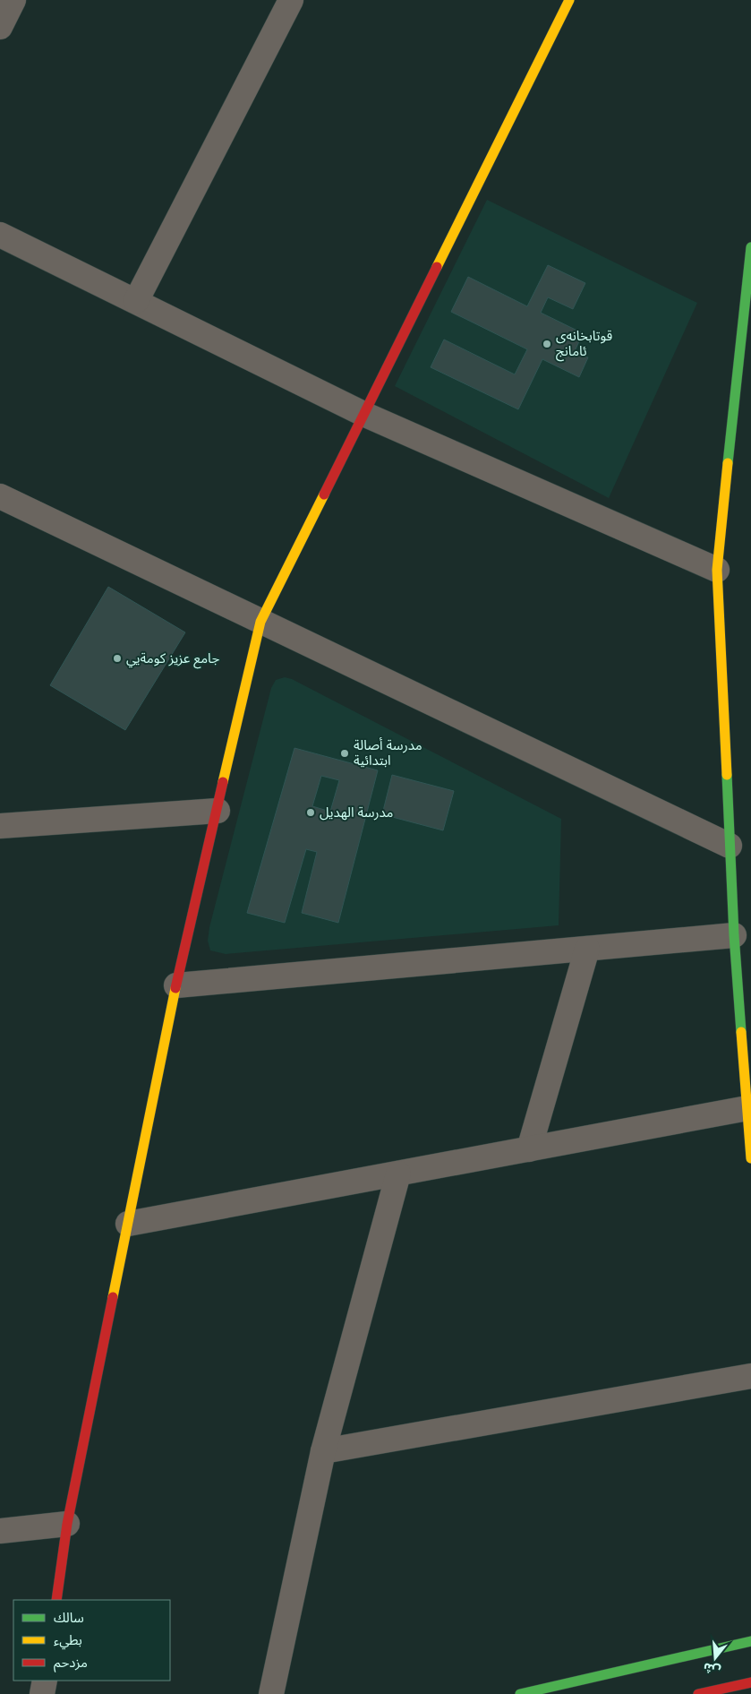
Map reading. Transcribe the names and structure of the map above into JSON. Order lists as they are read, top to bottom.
{
  "places": [
    "قوتابخانەى ئامانج",
    "جامع عزيز كومةيي",
    "مدرسة أصالة ابتدائية",
    "مدرسة الهديل"
  ],
  "legend": ["سالك", "بطيء", "مزدحم"],
  "north": "bottom"
}
